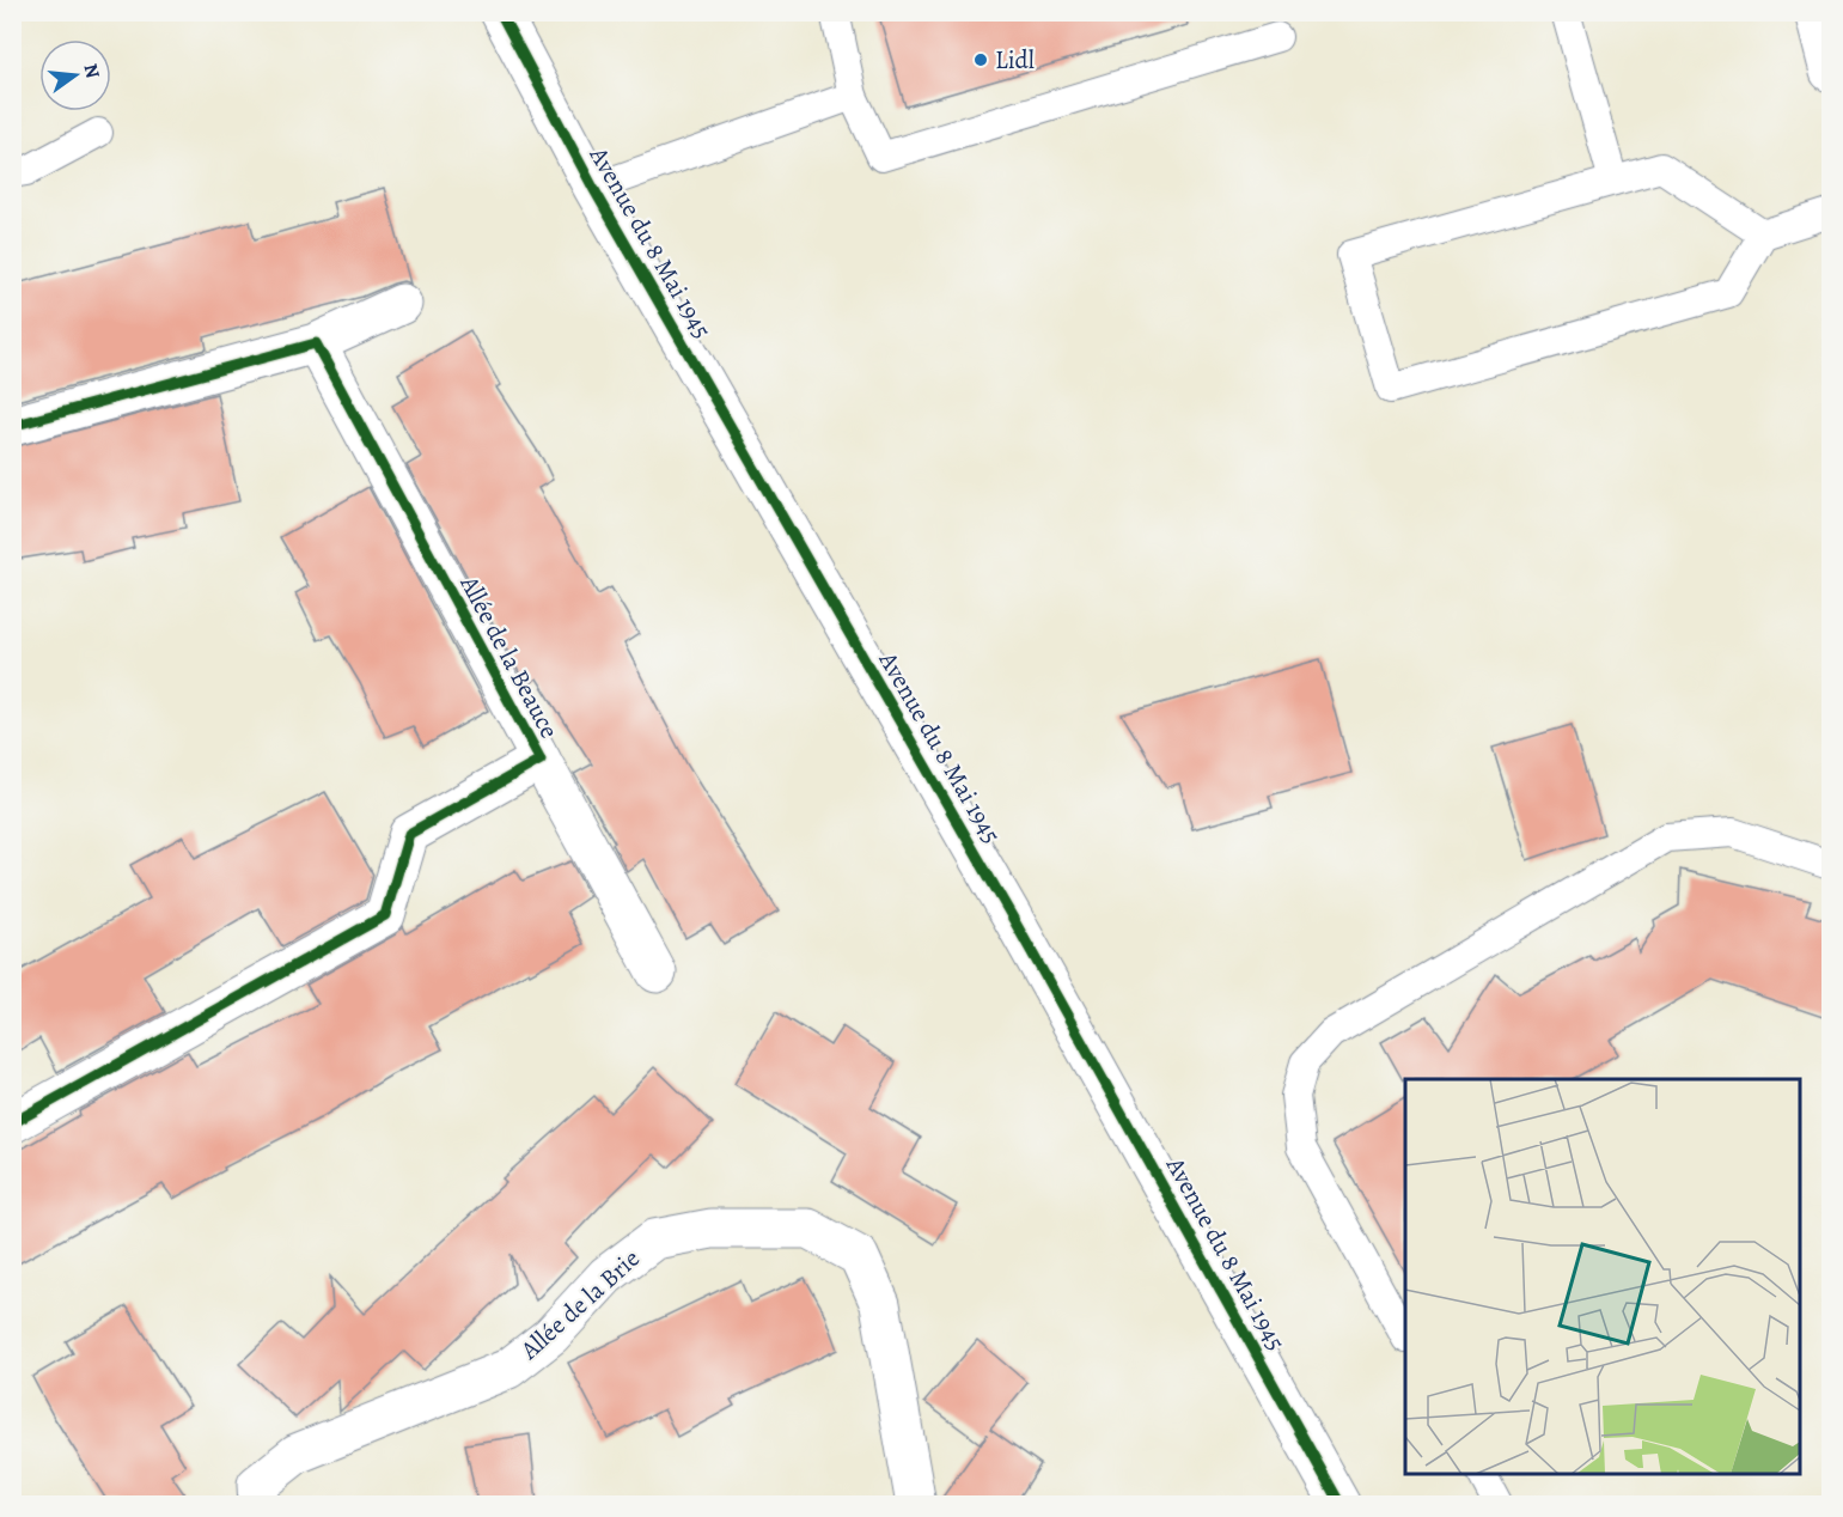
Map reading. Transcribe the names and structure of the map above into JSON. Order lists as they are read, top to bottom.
{
  "streets": {
    "street": ["Avenue du 8 Mai 1945", "Allée de la Beauce", "Allée de la Brie"]
  },
  "places": ["Lidl"],
  "north": "right"
}
